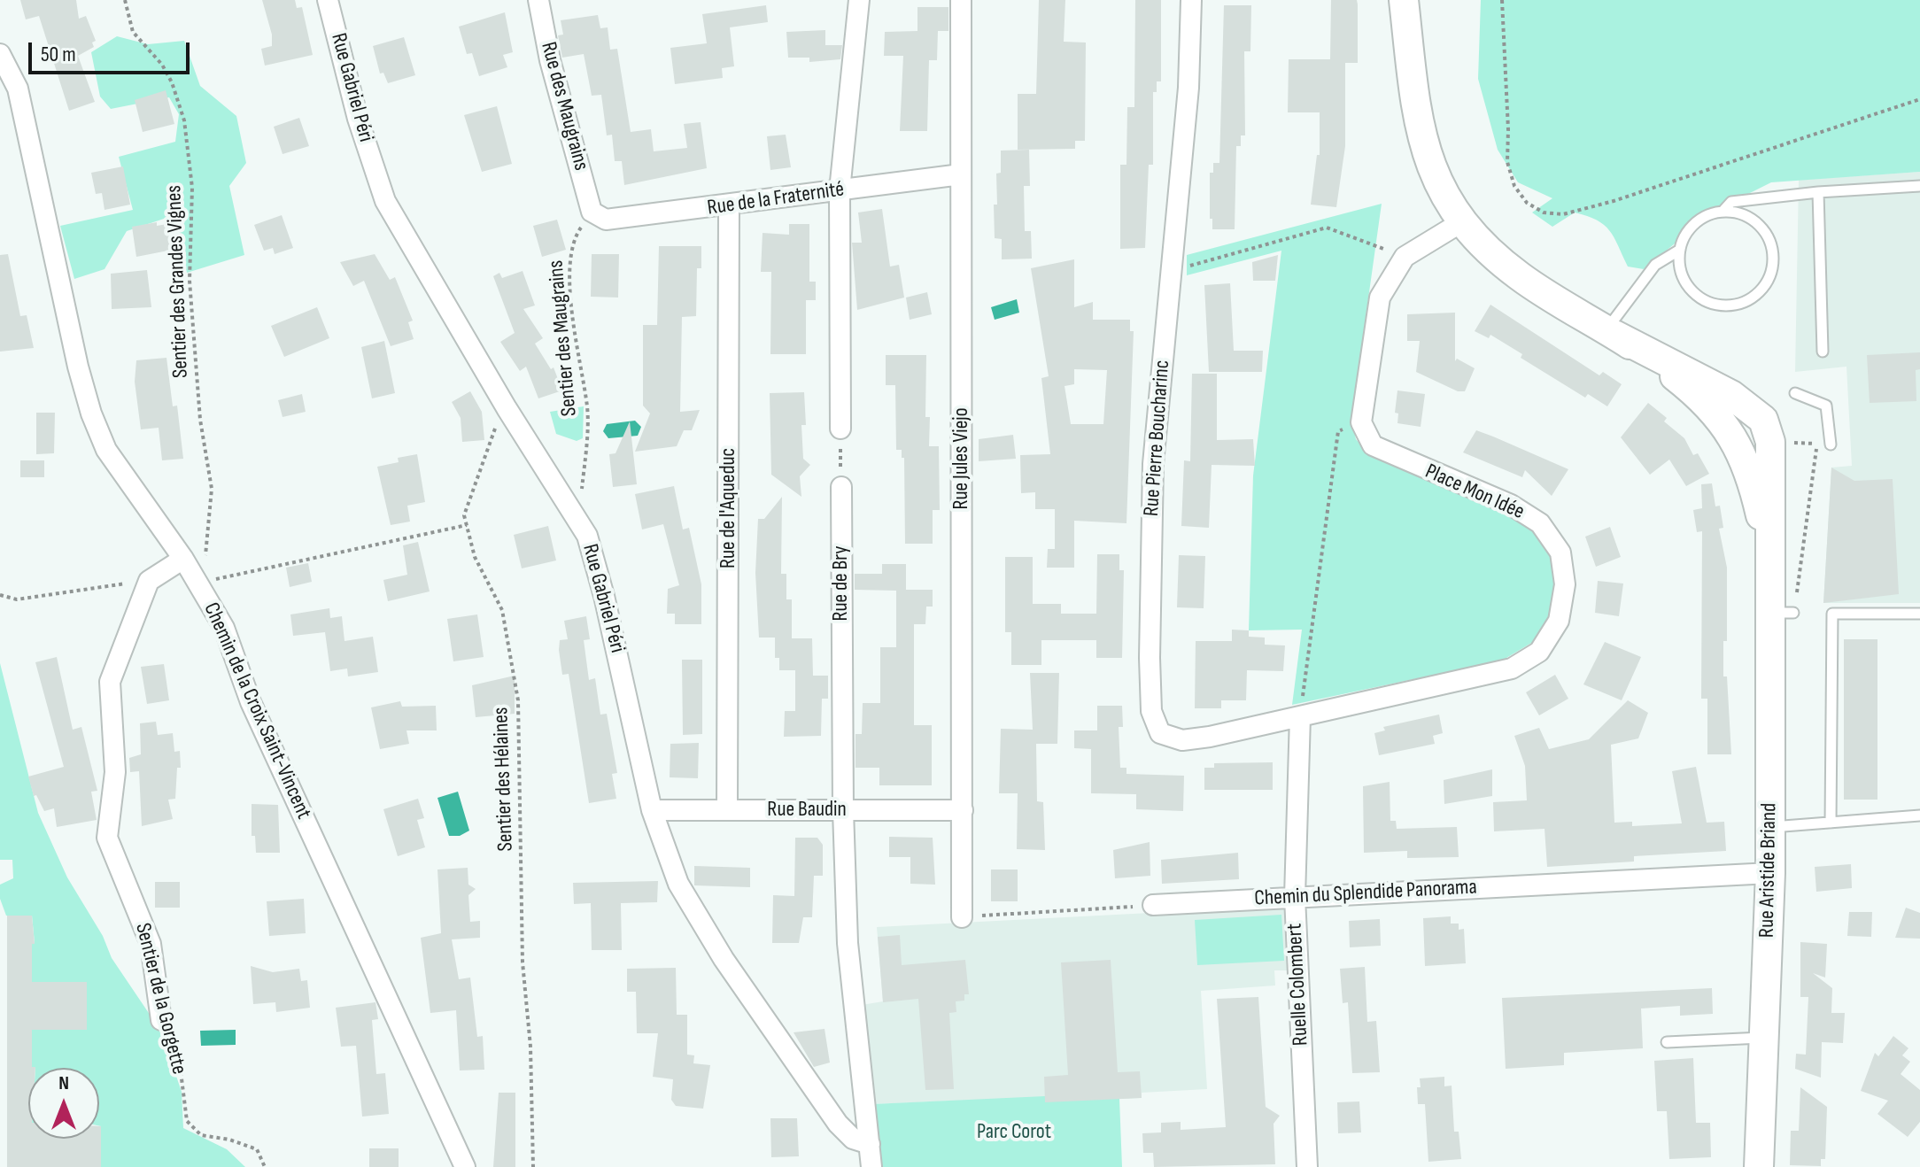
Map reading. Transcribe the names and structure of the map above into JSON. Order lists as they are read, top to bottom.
{
  "streets": {
    "street": [
      "Rue Gabriel Péri",
      "Rue des Maugrains",
      "Rue de la Fraternité",
      "Rue Pierre Boucharinc",
      "Rue Jules Viejo",
      "Place Mon Idée",
      "Rue de l'Aqueduc",
      "Rue de Bry",
      "Chemin de la Croix Saint-Vincent",
      "Rue Baudin",
      "Rue Aristide Briand",
      "Chemin du Splendide Panorama",
      "Ruelle Colombert",
      "Sentier de la Gorgette"
    ],
    "path": ["Sentier des Grandes Vignes", "Sentier des Maugrains", "Sentier des Hélaines"]
  },
  "crossings": [
    ["Rue Gabriel Péri", "Sentier des Maugrains"],
    ["Rue Gabriel Péri", "Rue de Bry"],
    ["Rue Gabriel Péri", "Sentier des Hélaines"],
    ["Rue Gabriel Péri", "Rue Baudin"],
    ["Rue des Maugrains", "Rue de la Fraternité"],
    ["Rue des Maugrains", "Sentier des Maugrains"],
    ["Rue de la Fraternité", "Sentier des Maugrains"],
    ["Rue de la Fraternité", "Rue Jules Viejo"],
    ["Rue de la Fraternité", "Rue de l'Aqueduc"],
    ["Sentier des Grandes Vignes", "Chemin de la Croix Saint-Vincent"],
    ["Rue Pierre Boucharinc", "Place Mon Idée"],
    ["Rue Pierre Boucharinc", "Ruelle Colombert"],
    ["Rue Jules Viejo", "Rue Baudin"],
    ["Place Mon Idée", "Ruelle Colombert"],
    ["Rue de l'Aqueduc", "Rue Baudin"],
    ["Rue de Bry", "Rue Baudin"],
    ["Rue Aristide Briand", "Chemin du Splendide Panorama"],
    ["Chemin du Splendide Panorama", "Ruelle Colombert"]
  ],
  "parks": ["Parc Corot"],
  "scale_bar": "50 m",
  "north": "top"
}
